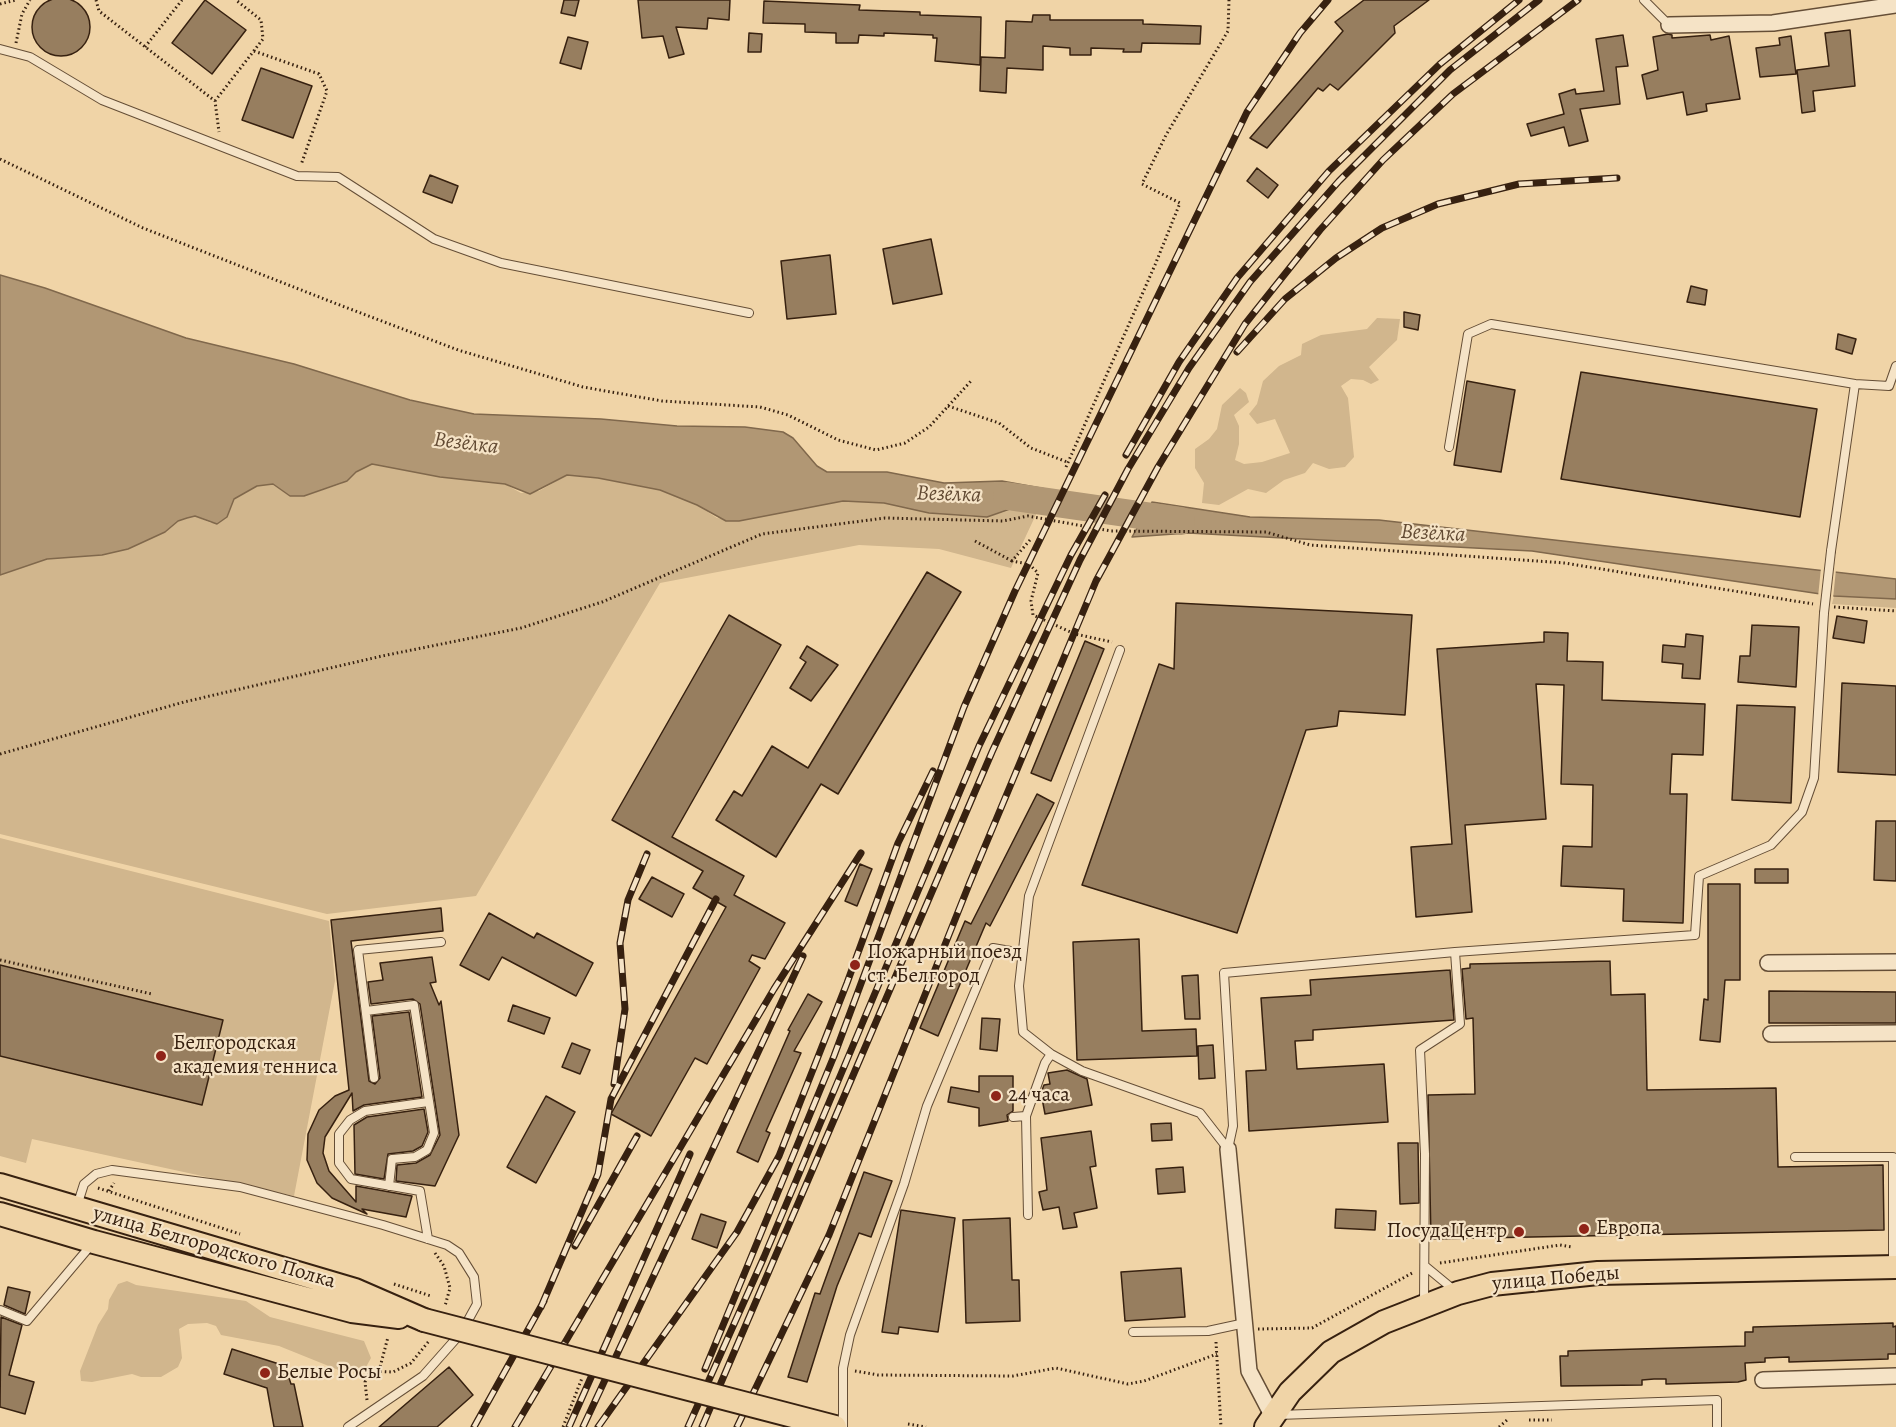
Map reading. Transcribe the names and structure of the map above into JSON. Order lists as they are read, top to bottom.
{
  "streets": {
    "main road": ["улица Белгородского Полка", "улица Победы"]
  },
  "water": ["Везёлка"],
  "places": [
    "Пожарный поезд ст. Белгород",
    "Белгородская академия тенниса",
    "24 часа",
    "Европа",
    "ПосудаЦентр",
    "Белые Росы"
  ]
}
